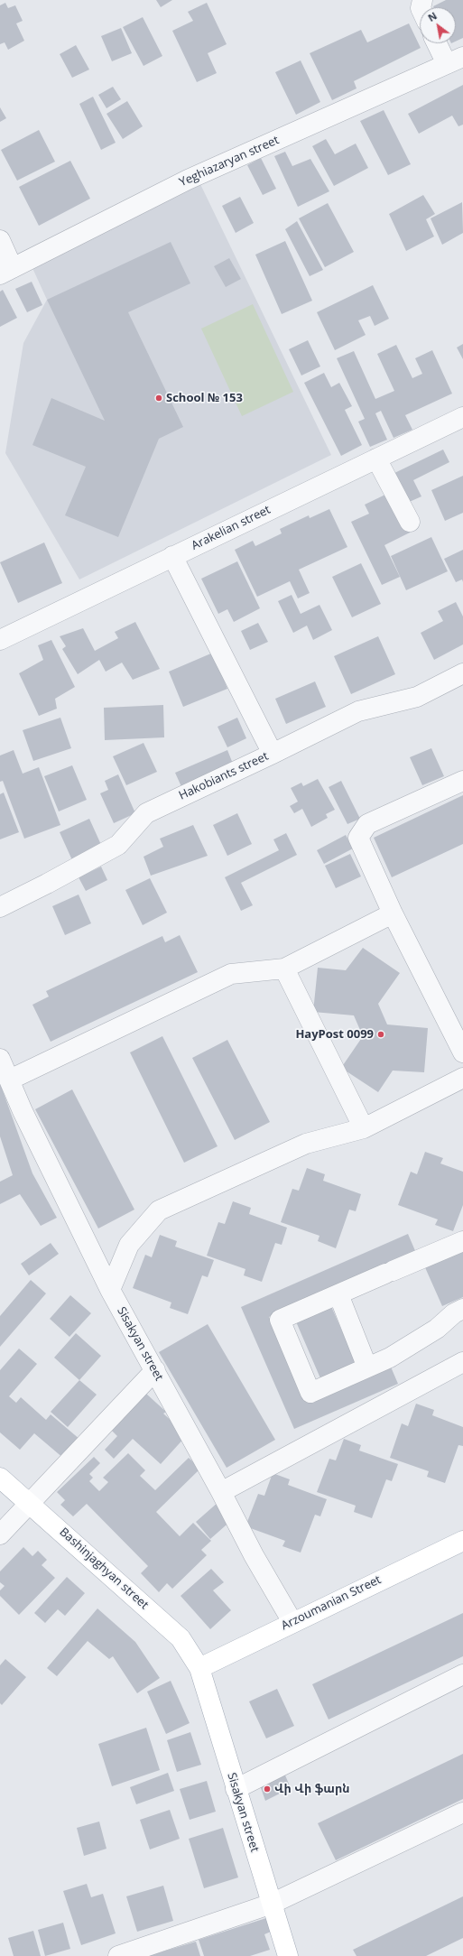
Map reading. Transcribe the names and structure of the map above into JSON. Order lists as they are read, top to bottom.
{
  "streets": {
    "main road": ["Sisakyan street", "Bashinjaghyan street", "Arzoumanian Street"],
    "street": ["Yeghiazaryan street", "Arakelian street", "Hakobiants street"]
  },
  "crossings": [
    ["Sisakyan street", "Bashinjaghyan street"],
    ["Sisakyan street", "Arzoumanian Street"],
    ["Bashinjaghyan street", "Arzoumanian Street"]
  ],
  "places": ["School № 153", "HayPost 0099", "Վի Վի ֆարն"],
  "north": "top left"
}
